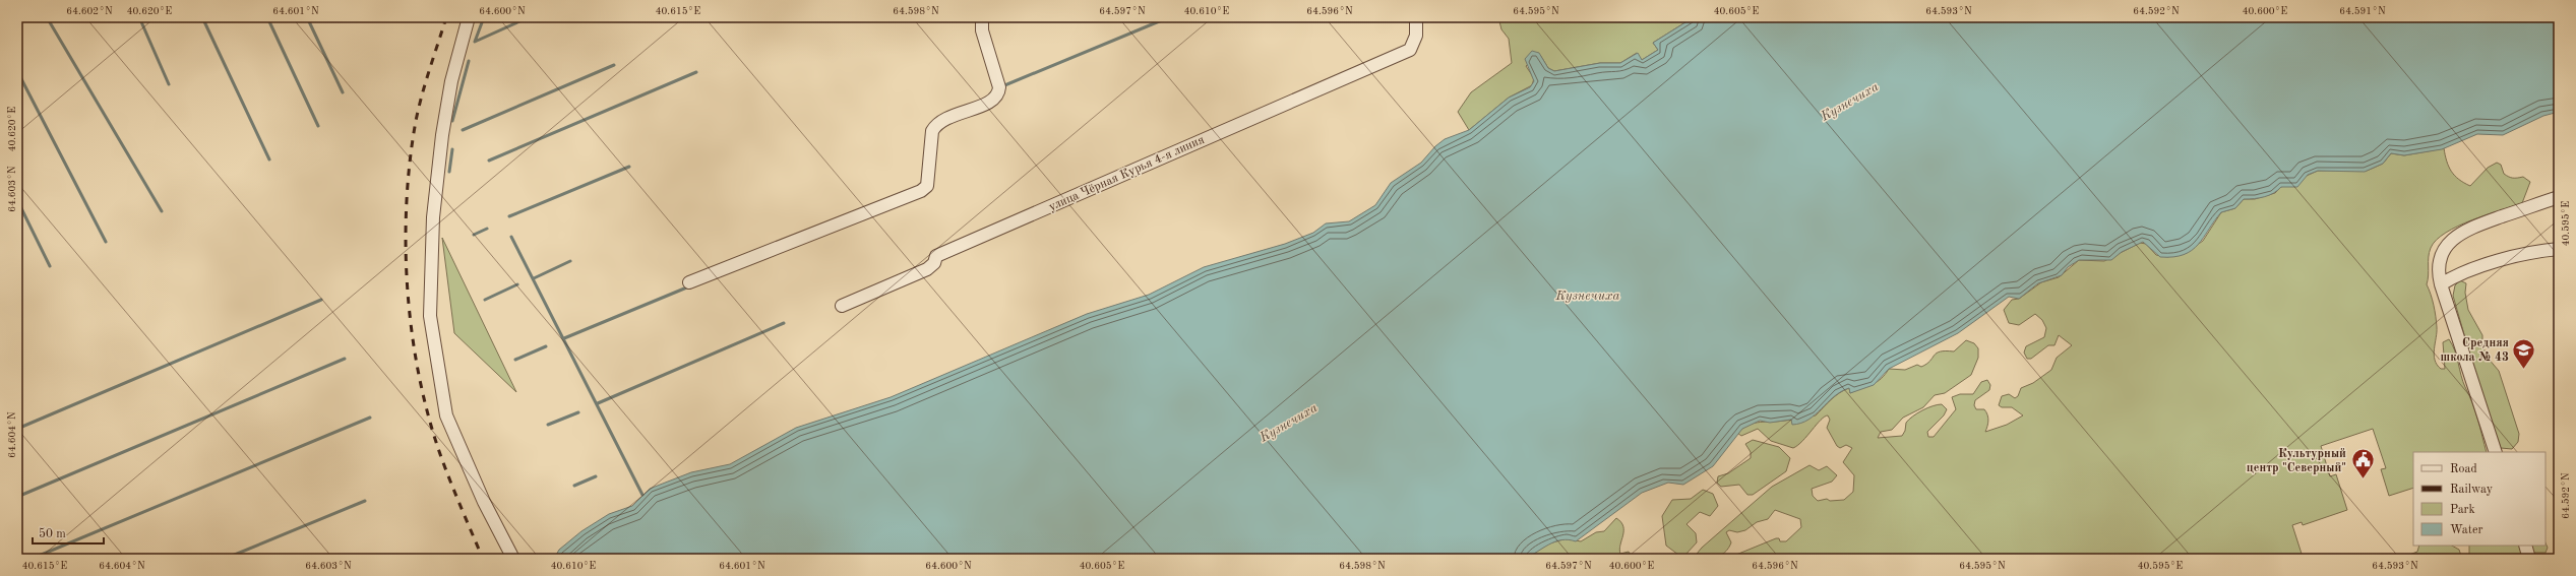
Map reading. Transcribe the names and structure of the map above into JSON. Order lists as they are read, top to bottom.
{
  "streets": {
    "street": ["улица Чёрная Курья 4-я линия"]
  },
  "water": ["Кузнечиха"],
  "places": {
    "school or university": ["Средняя школа № 43"],
    "public building": ["Культурный центр \"Северный\""]
  },
  "legend": [
    "Road",
    "Railway",
    "Park",
    "Water"
  ],
  "scale_bar": "50 m",
  "coordinates": [
    "64.602°N",
    "40.620°E",
    "64.601°N",
    "64.600°N",
    "40.615°E",
    "64.598°N",
    "64.597°N",
    "40.610°E",
    "64.596°N",
    "64.595°N",
    "40.605°E",
    "64.593°N",
    "64.592°N",
    "40.600°E",
    "64.591°N",
    "64.603°N",
    "40.595°E",
    "64.604°N"
  ]
}
